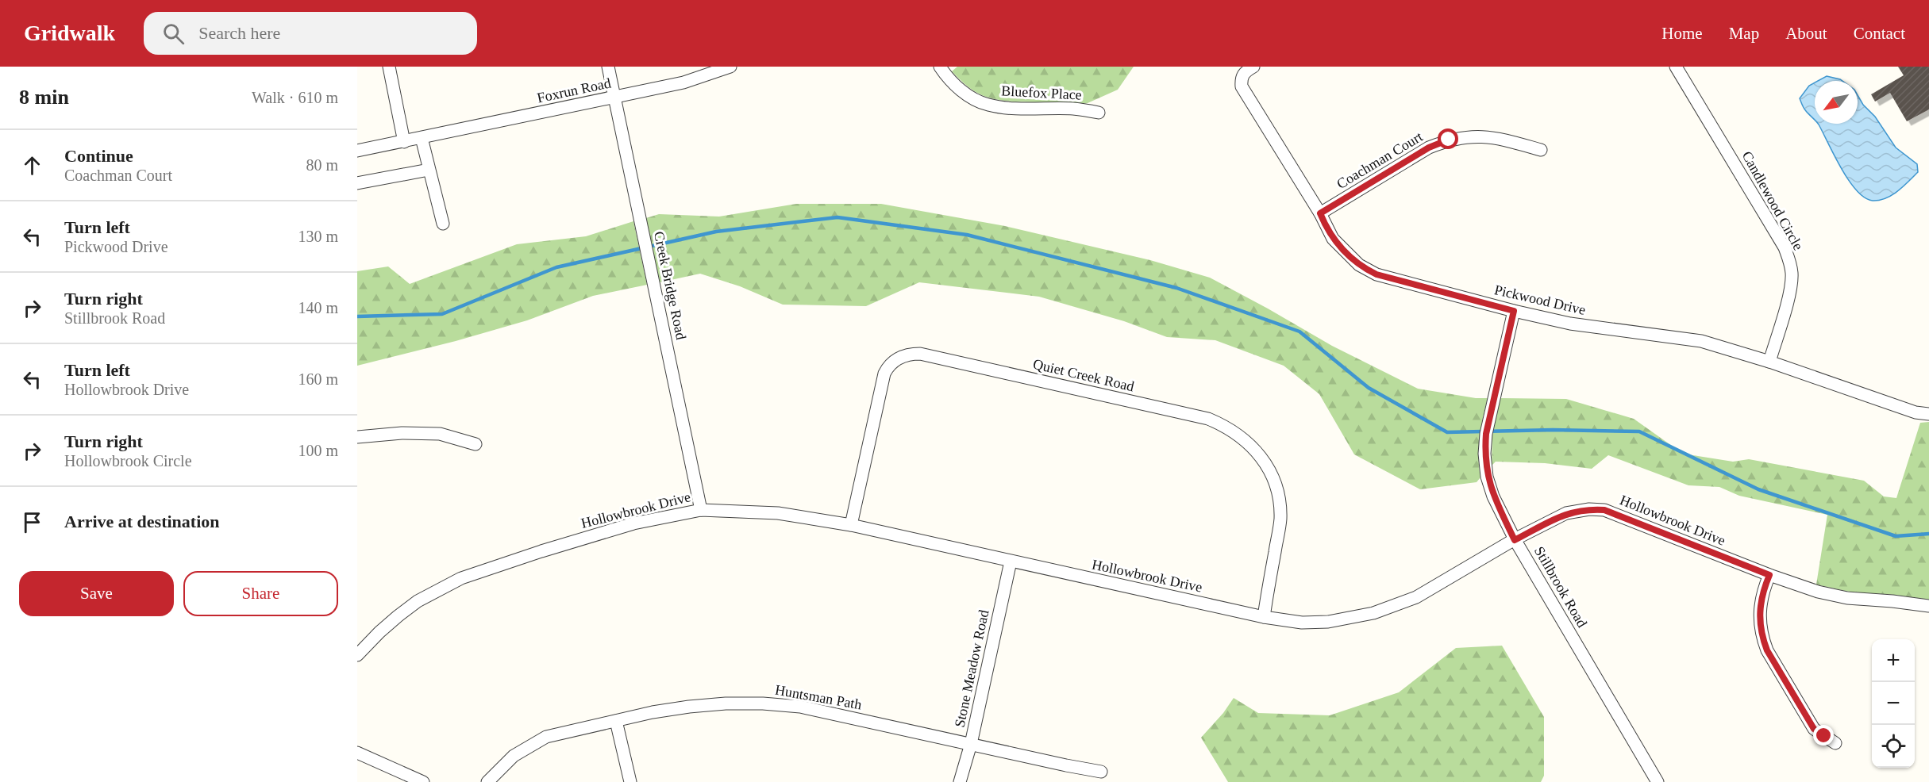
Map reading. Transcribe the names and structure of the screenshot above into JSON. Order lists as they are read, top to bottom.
{
  "streets": {
    "street": [
      "Foxrun Road",
      "Bluefox Place",
      "Coachman Court",
      "Candlewood Circle",
      "Creek Bridge Road",
      "Pickwood Drive",
      "Quiet Creek Road",
      "Hollowbrook Drive",
      "Stillbrook Road",
      "Stone Meadow Road",
      "Huntsman Path"
    ]
  },
  "crossings": [
    ["Foxrun Road", "Creek Bridge Road"],
    ["Coachman Court", "Pickwood Drive"],
    ["Candlewood Circle", "Pickwood Drive"],
    ["Creek Bridge Road", "Hollowbrook Drive"],
    ["Pickwood Drive", "Stillbrook Road"],
    ["Quiet Creek Road", "Hollowbrook Drive"],
    ["Hollowbrook Drive", "Stillbrook Road"],
    ["Hollowbrook Drive", "Stone Meadow Road"],
    ["Stone Meadow Road", "Huntsman Path"]
  ],
  "north": "bottom left",
  "page": {
    "header": "Gridwalk",
    "search": "Search here",
    "nav": [
      "Home",
      "Map",
      "About",
      "Contact"
    ],
    "heading": ["8 min", "Walk · 610 m"],
    "list": [
      ["Continue", "Coachman Court", "80 m"],
      ["Turn left", "Pickwood Drive", "130 m"],
      ["Turn right", "Stillbrook Road", "140 m"],
      ["Turn left", "Hollowbrook Drive", "160 m"],
      ["Turn right", "Hollowbrook Circle", "100 m"],
      "Arrive at destination"
    ],
    "buttons": ["Save", "Share"],
    "map_buttons": ["+", "−"]
  }
}
